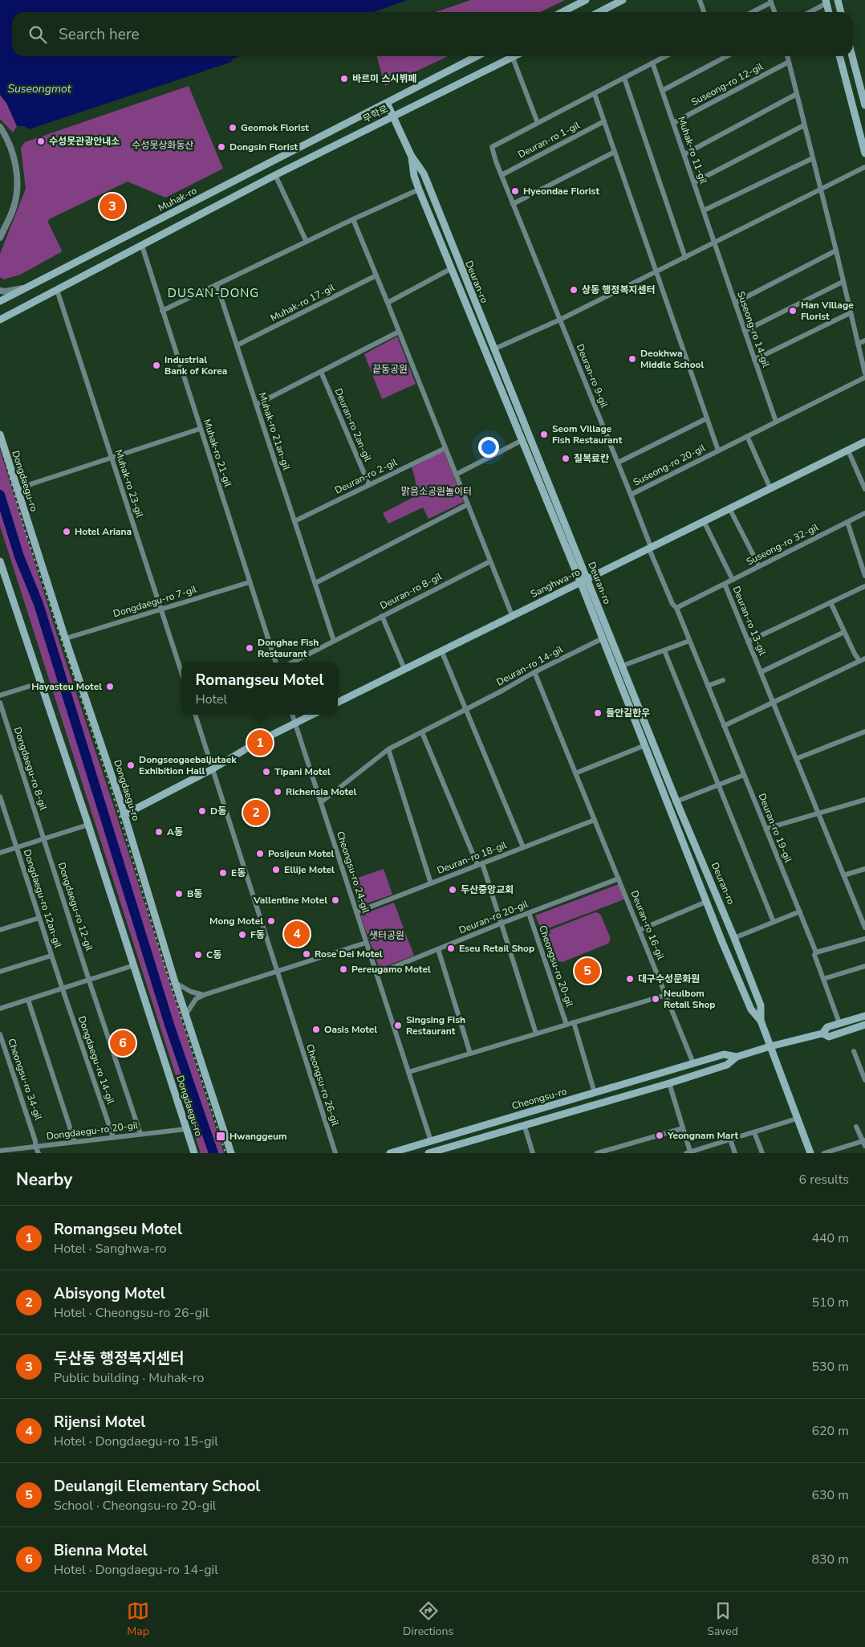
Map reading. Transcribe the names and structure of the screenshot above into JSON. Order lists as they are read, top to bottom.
{
  "streets": {
    "main road": [
      "Muhak-ro",
      "Deuran-ro",
      "Dongdaegu-ro",
      "Sanghwa-ro",
      "Cheongsu-ro"
    ],
    "street": [
      "Suseong-ro 12-gil",
      "Deuran-ro 1-gil",
      "Muhak-ro 11-gil",
      "Muhak-ro 17-gil",
      "Suseong-ro 14-gil",
      "Deuran-ro 9-gil",
      "Deuran-ro 2an-gil",
      "Muhak-ro 21an-gil",
      "Muhak-ro 21-gil",
      "Suseong-ro 20-gil",
      "Deuran-ro 2-gil",
      "Muhak-ro 23-gil",
      "Suseong-ro 32-gil",
      "Deuran-ro 8-gil",
      "Dongdaegu-ro 7-gil",
      "Deuran-ro 13-gil",
      "Deuran-ro 14-gil",
      "Dongdaegu-ro 8-gil",
      "Deuran-ro 19-gil",
      "Deuran-ro 18-gil",
      "Cheongsu-ro 24-gil",
      "Dongdaegu-ro 12an-gil",
      "Dongdaegu-ro 12-gil",
      "Deuran-ro 20-gil",
      "Deuran-ro 16-gil",
      "Cheongsu-ro 20-gil",
      "Dongdaegu-ro 14-gil",
      "Cheongsu-ro 34-gil",
      "Cheongsu-ro 26-gil",
      "Dongdaegu-ro 20-gil"
    ]
  },
  "crossings": [
    ["Suseong-ro 12-gil", "Muhak-ro 11-gil"],
    ["Deuran-ro 1-gil", "Deuran-ro 9-gil"],
    ["Muhak-ro 11-gil", "Suseong-ro 14-gil"],
    ["Muhak-ro", "Deuran-ro"],
    ["Deuran-ro", "Sanghwa-ro"],
    ["Deuran-ro", "Deuran-ro 14-gil"],
    ["Deuran-ro", "Cheongsu-ro"],
    ["Muhak-ro 17-gil", "Muhak-ro 21an-gil"],
    ["Suseong-ro 14-gil", "Suseong-ro 20-gil"],
    ["Deuran-ro 9-gil", "Suseong-ro 20-gil"],
    ["Deuran-ro 2an-gil", "Deuran-ro 2-gil"],
    ["Muhak-ro 21an-gil", "Deuran-ro 2-gil"],
    ["Muhak-ro 21an-gil", "Deuran-ro 8-gil"],
    ["Muhak-ro 21-gil", "Dongdaegu-ro 7-gil"],
    ["Dongdaegu-ro", "Dongdaegu-ro 7-gil"],
    ["Dongdaegu-ro", "Dongdaegu-ro 20-gil"],
    ["Muhak-ro 23-gil", "Dongdaegu-ro 7-gil"],
    ["Suseong-ro 32-gil", "Deuran-ro 13-gil"],
    ["Deuran-ro 14-gil", "Cheongsu-ro 24-gil"],
    ["Deuran-ro 14-gil", "Deuran-ro 16-gil"],
    ["Dongdaegu-ro 8-gil", "Dongdaegu-ro 12-gil"],
    ["Deuran-ro 18-gil", "Cheongsu-ro 24-gil"],
    ["Deuran-ro 18-gil", "Deuran-ro 16-gil"],
    ["Cheongsu-ro 24-gil", "Deuran-ro 20-gil"],
    ["Cheongsu-ro 24-gil", "Cheongsu-ro"],
    ["Dongdaegu-ro 12an-gil", "Dongdaegu-ro 14-gil"],
    ["Dongdaegu-ro 12-gil", "Dongdaegu-ro 14-gil"],
    ["Deuran-ro 20-gil", "Deuran-ro 16-gil"],
    ["Deuran-ro 20-gil", "Cheongsu-ro 20-gil"],
    ["Dongdaegu-ro 14-gil", "Dongdaegu-ro 20-gil"],
    ["Cheongsu-ro 34-gil", "Dongdaegu-ro 20-gil"]
  ],
  "districts": ["DUSAN-DONG"],
  "water": ["Suseongmot"],
  "parks": [
    "수성못상화동산",
    "끝동공원",
    "맑음소공원놀이터",
    "샛터공원"
  ],
  "places": {
    "other": [
      "바르미 스시뷔페",
      "Geomok Florist",
      "수성못관광안내소",
      "Dongsin Florist",
      "Hyeondae Florist",
      "상동 행정복지센터",
      "Han Village Florist",
      "Deokhwa Middle School",
      "Industrial Bank of Korea",
      "Seom Village Fish Restaurant",
      "칠복료칸",
      "Hotel Ariana",
      "Donghae Fish Restaurant",
      "Hayasteu Motel",
      "들안길한우",
      "Dongseogaebaljutaek Exhibition Hall",
      "Tipani Motel",
      "Richensia Motel",
      "D동",
      "A동",
      "Posijeun Motel",
      "Ellije Motel",
      "E동",
      "두산중앙교회",
      "B동",
      "Vallentine Motel",
      "Mong Motel",
      "F동",
      "Eseu Retail Shop",
      "Rose Dei Motel",
      "C동",
      "Pereugamo Motel",
      "대구수성문화원",
      "Neulbom Retail Shop",
      "Singsing Fish Restaurant",
      "Oasis Motel",
      "Yeongnam Mart"
    ],
    "transit": ["Hwanggeum"]
  },
  "page": {
    "search": "Search here",
    "pins": [
      "3",
      "1",
      "2",
      "4",
      "5",
      "6"
    ],
    "popup": ["Romangseu Motel", "Hotel"],
    "heading": ["Nearby", "6 results"],
    "list": [
      {
        "mark": "1",
        "name": "Romangseu Motel",
        "note": "Hotel · Sanghwa-ro",
        "value": "440 m"
      },
      {
        "mark": "2",
        "name": "Abisyong Motel",
        "note": "Hotel · Cheongsu-ro 26-gil",
        "value": "510 m"
      },
      {
        "mark": "3",
        "name": "두산동 행정복지센터",
        "note": "Public building · Muhak-ro",
        "value": "530 m"
      },
      {
        "mark": "4",
        "name": "Rijensi Motel",
        "note": "Hotel · Dongdaegu-ro 15-gil",
        "value": "620 m"
      },
      {
        "mark": "5",
        "name": "Deulangil Elementary School",
        "note": "School · Cheongsu-ro 20-gil",
        "value": "630 m"
      },
      {
        "mark": "6",
        "name": "Bienna Motel",
        "note": "Hotel · Dongdaegu-ro 14-gil",
        "value": "830 m"
      }
    ],
    "nav": ["Map", "Directions", "Saved"]
  }
}
